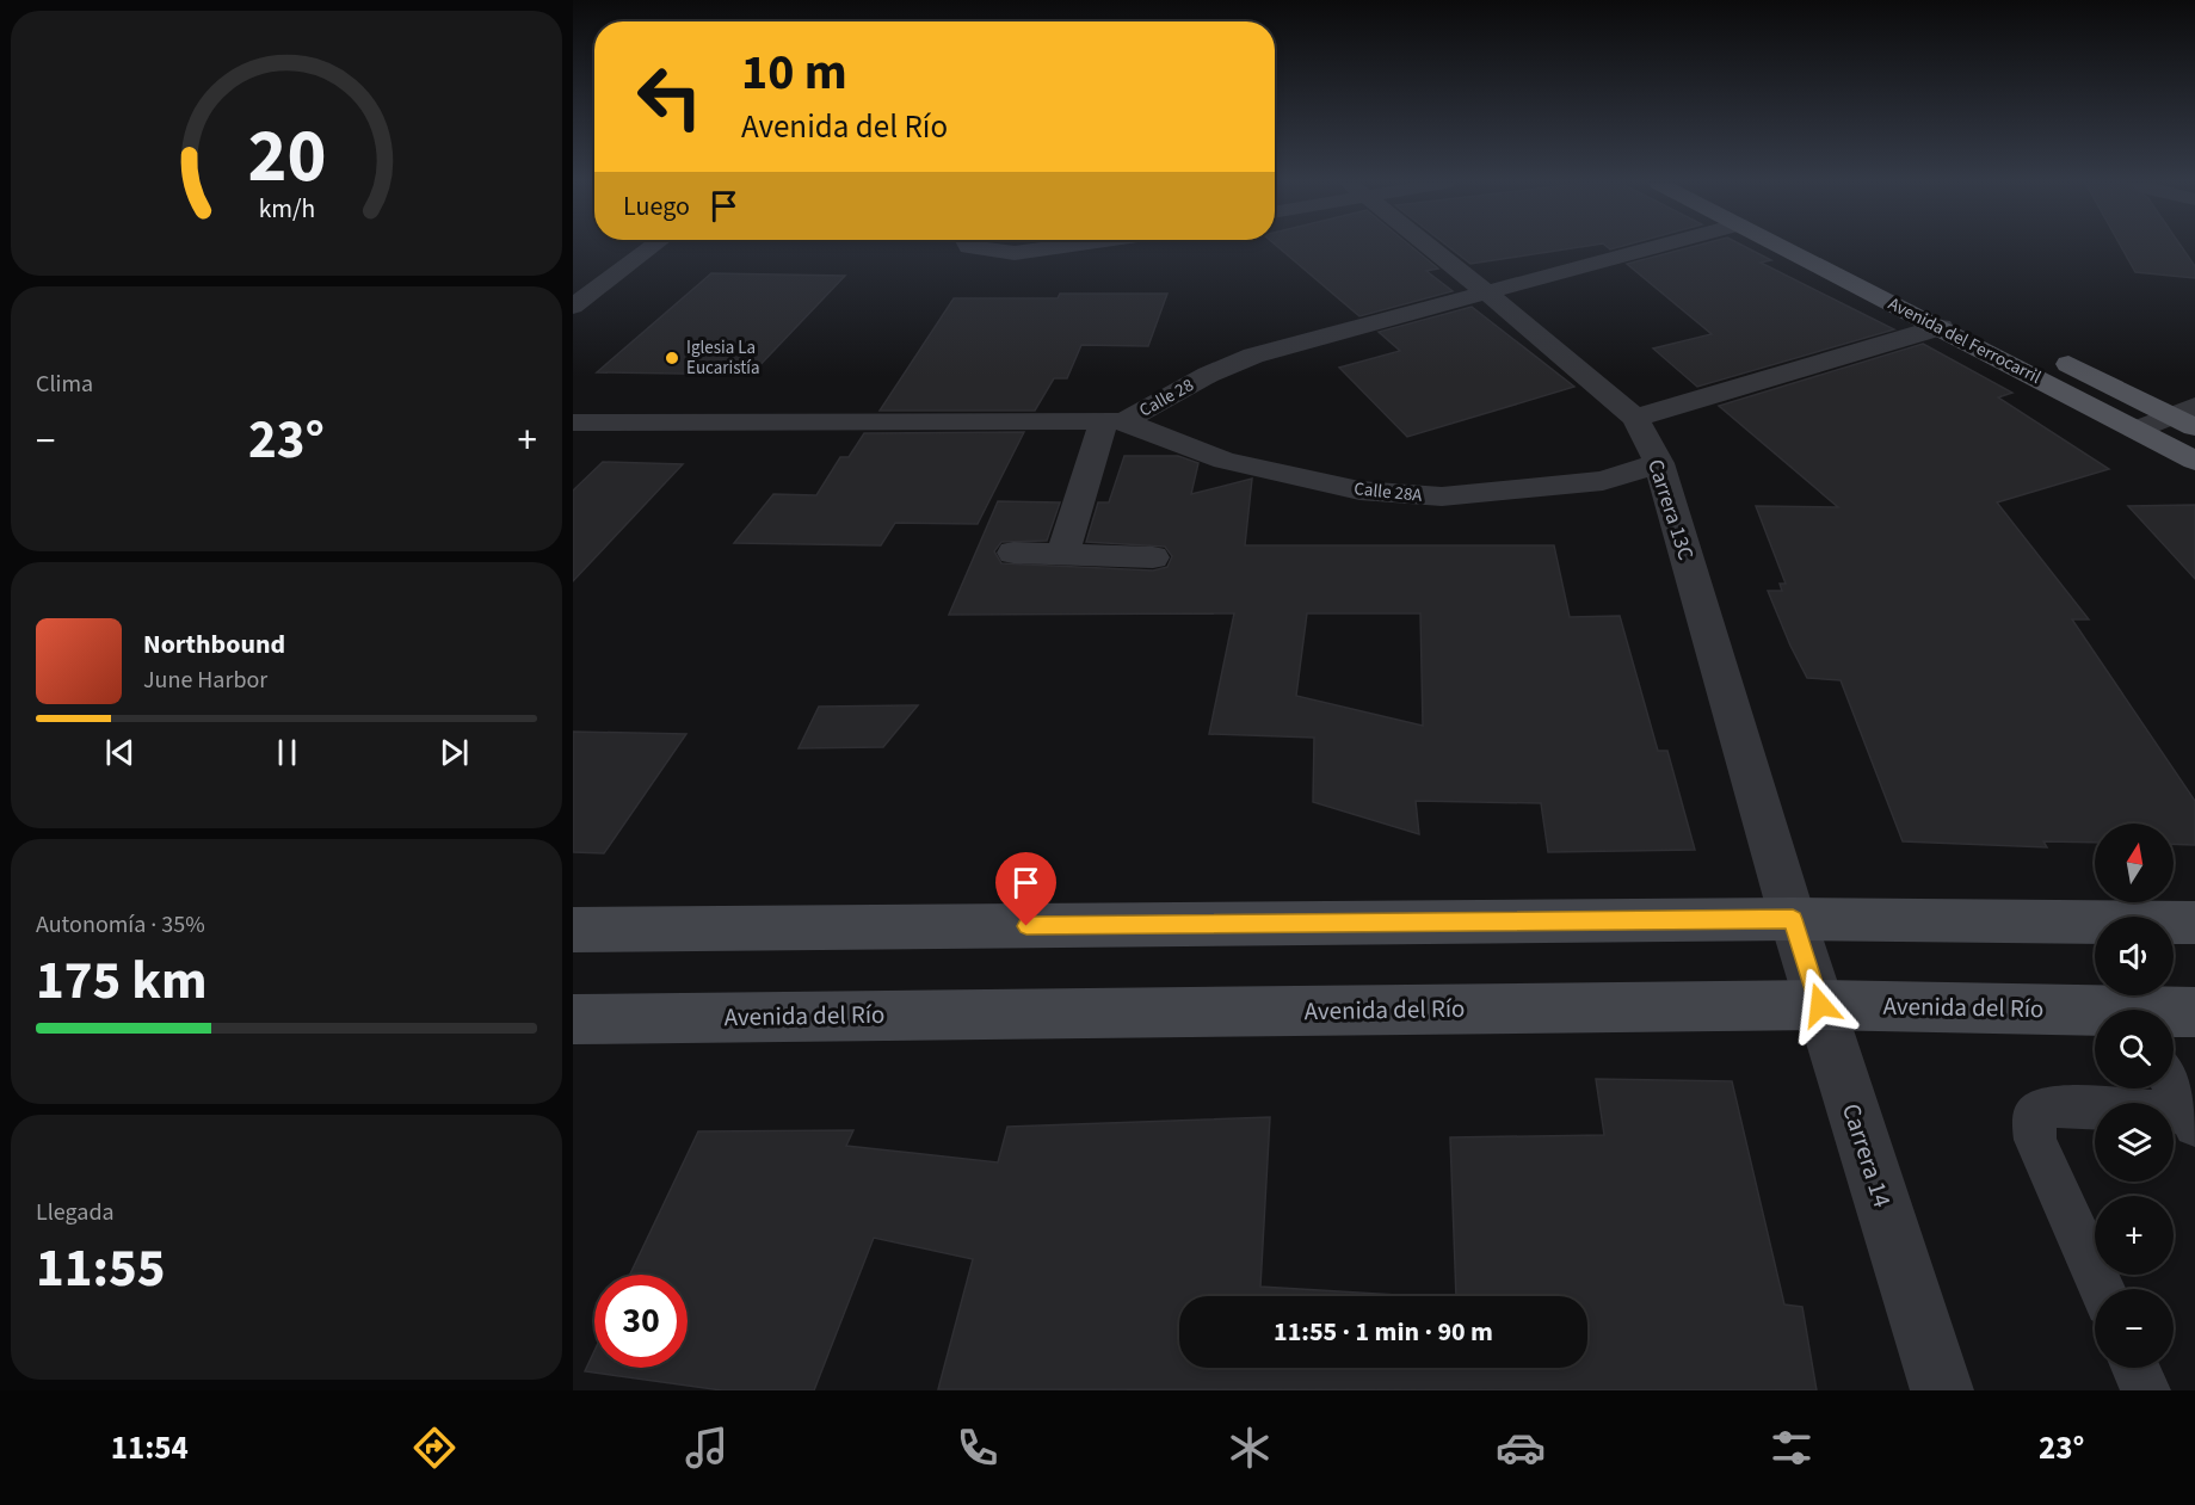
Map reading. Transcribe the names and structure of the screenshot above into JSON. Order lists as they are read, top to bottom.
{
  "streets": {
    "main road": ["Avenida del Ferrocarril", "Avenida del Río"],
    "street": [
      "Calle 28",
      "Calle 28A",
      "Carrera 13C",
      "Carrera 14"
    ]
  },
  "crossings": [
    ["Calle 28", "Calle 28A"],
    ["Calle 28", "Carrera 13C"],
    ["Calle 28A", "Carrera 13C"],
    ["Carrera 13C", "Carrera 14"],
    ["Avenida del Río", "Carrera 14"]
  ],
  "places": ["Iglesia La Eucaristía"],
  "north": "top",
  "page": {
    "turn": ["10 m", "Avenida del Río"],
    "then": "Luego",
    "tile": [
      "Clima",
      ["Autonomía · 35%", "175 km"],
      ["Llegada", "11:55"]
    ],
    "heat": ["−", "23°", "+"],
    "song": ["Northbound", "June Harbor"],
    "map_buttons": ["+", "−"],
    "limit": "30",
    "trip": "11:55 · 1 min · 90 m",
    "tabs": ["11:54", "23°"],
    "gauge": ["20", "km/h"]
  }
}
